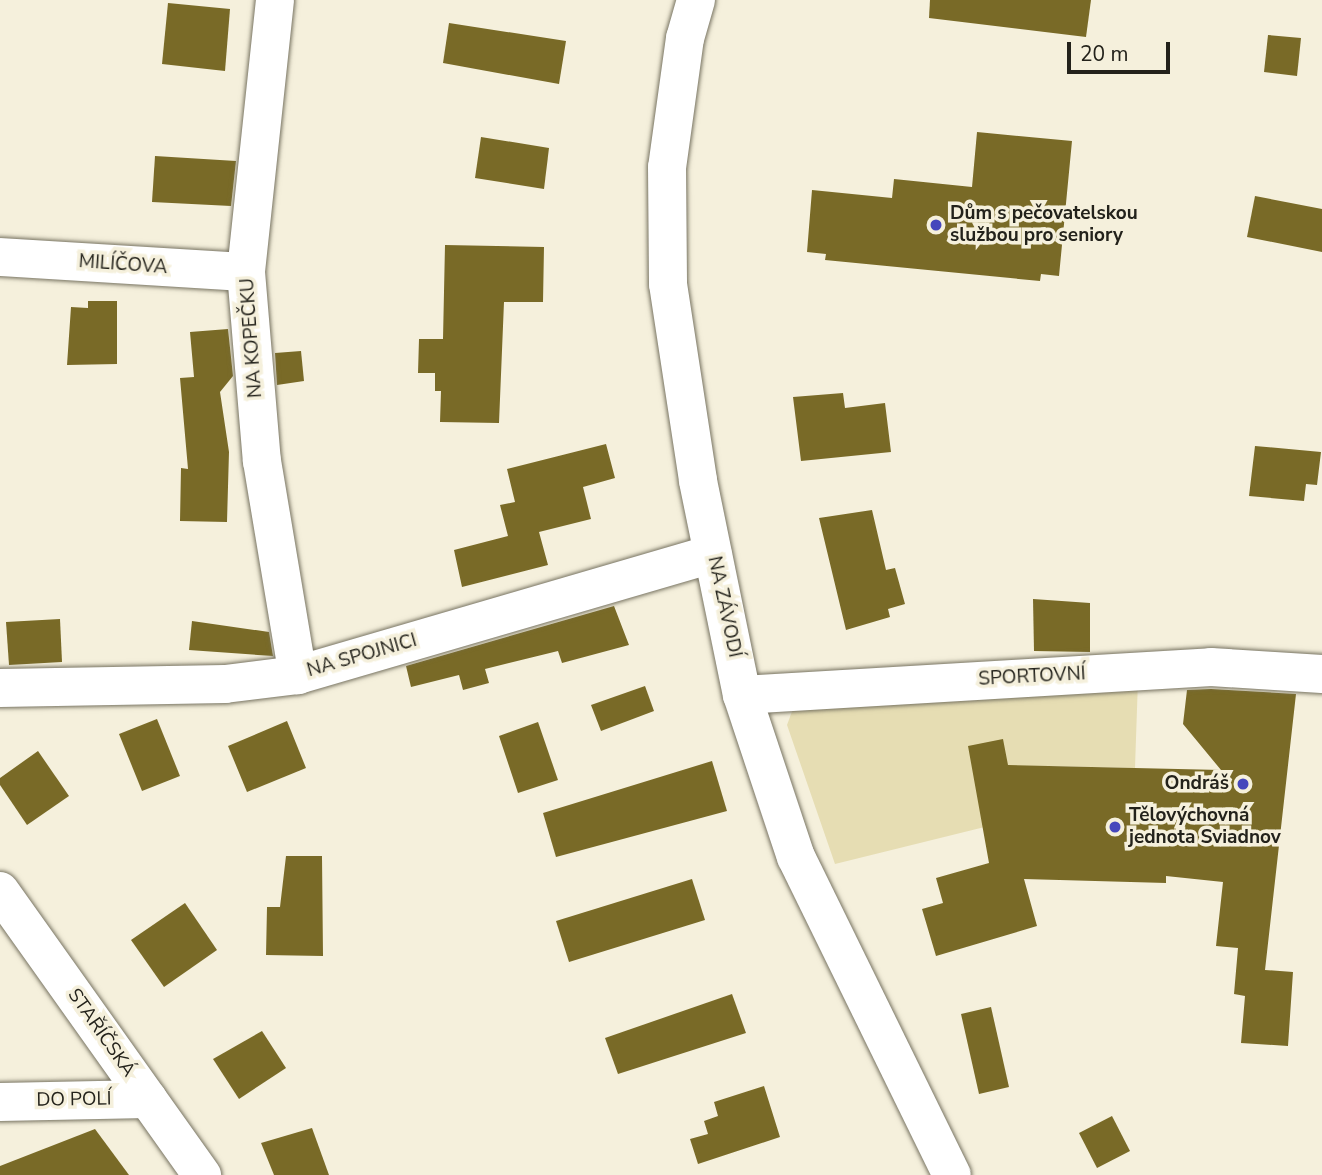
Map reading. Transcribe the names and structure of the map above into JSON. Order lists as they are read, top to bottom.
{
  "streets": {
    "street": [
      "MILÍČOVA",
      "NA KOPEČKU",
      "NA ZÁVODÍ",
      "NA SPOJNICI",
      "SPORTOVNÍ",
      "STAŘÍČSKÁ",
      "DO POLÍ"
    ]
  },
  "crossings": [
    ["MILÍČOVA", "NA KOPEČKU"],
    ["NA KOPEČKU", "NA SPOJNICI"],
    ["NA ZÁVODÍ", "NA SPOJNICI"],
    ["NA ZÁVODÍ", "SPORTOVNÍ"],
    ["STAŘÍČSKÁ", "DO POLÍ"]
  ],
  "places": ["Dům s pečovatelskou službou pro seniory", "Ondráš", "Tělovýchovná jednota Sviadnov"],
  "scale_bar": "20 m"
}
